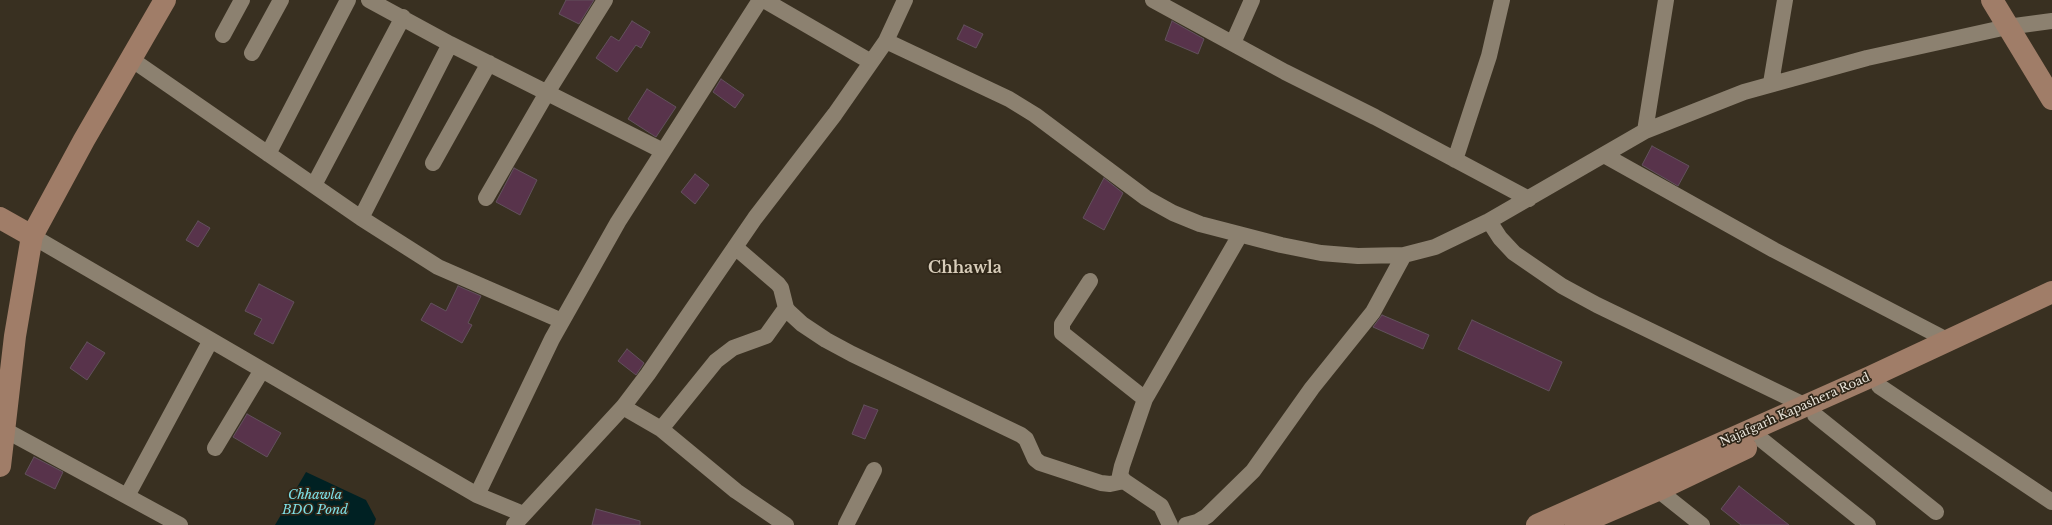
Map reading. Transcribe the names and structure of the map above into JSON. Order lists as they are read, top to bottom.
{
  "streets": {
    "main road": ["Najafgarh Kapashera Road"]
  },
  "districts": ["Chhawla"],
  "water": ["Chhawla BDO Pond"]
}
